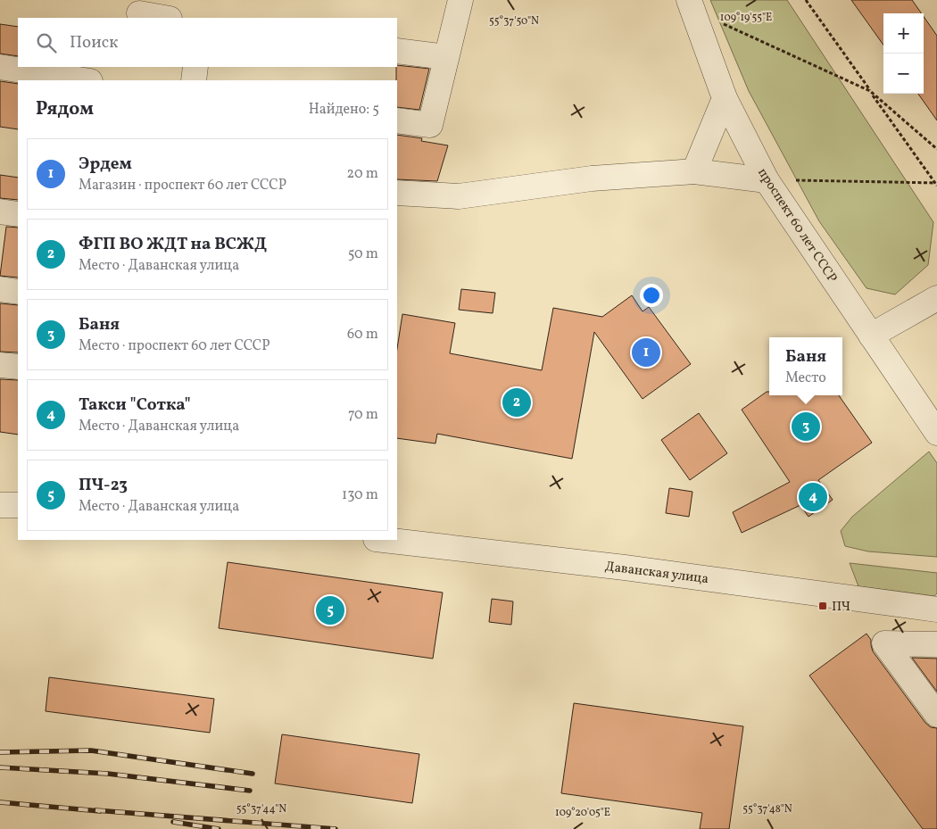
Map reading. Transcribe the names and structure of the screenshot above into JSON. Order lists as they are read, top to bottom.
{
  "streets": {
    "street": ["проспект 60 лет СССР", "Даванская улица"]
  },
  "places": {
    "transit": ["ПЧ"]
  },
  "page": {
    "map_buttons": ["+", "−"],
    "search": "Поиск",
    "heading": ["Рядом", "Найдено: 5"],
    "list": [
      {
        "mark": "1",
        "name": "Эрдем",
        "note": "Магазин · проспект 60 лет СССР",
        "value": "20 m"
      },
      {
        "mark": "2",
        "name": "ФГП ВО ЖДТ на ВСЖД",
        "note": "Место · Даванская улица",
        "value": "50 m"
      },
      {
        "mark": "3",
        "name": "Баня",
        "note": "Место · проспект 60 лет СССР",
        "value": "60 m"
      },
      {
        "mark": "4",
        "name": "Такси \"Сотка\"",
        "note": "Место · Даванская улица",
        "value": "70 m"
      },
      {
        "mark": "5",
        "name": "ПЧ-23",
        "note": "Место · Даванская улица",
        "value": "130 m"
      }
    ],
    "pins": [
      "1",
      "2",
      "3",
      "4",
      "5"
    ],
    "popup": ["Баня", "Место"]
  },
  "coordinates": [
    "109°19'55\"E",
    "55°37'50\"N",
    "55°37'44\"N",
    "55°37'48\"N",
    "109°20'05\"E"
  ]
}
